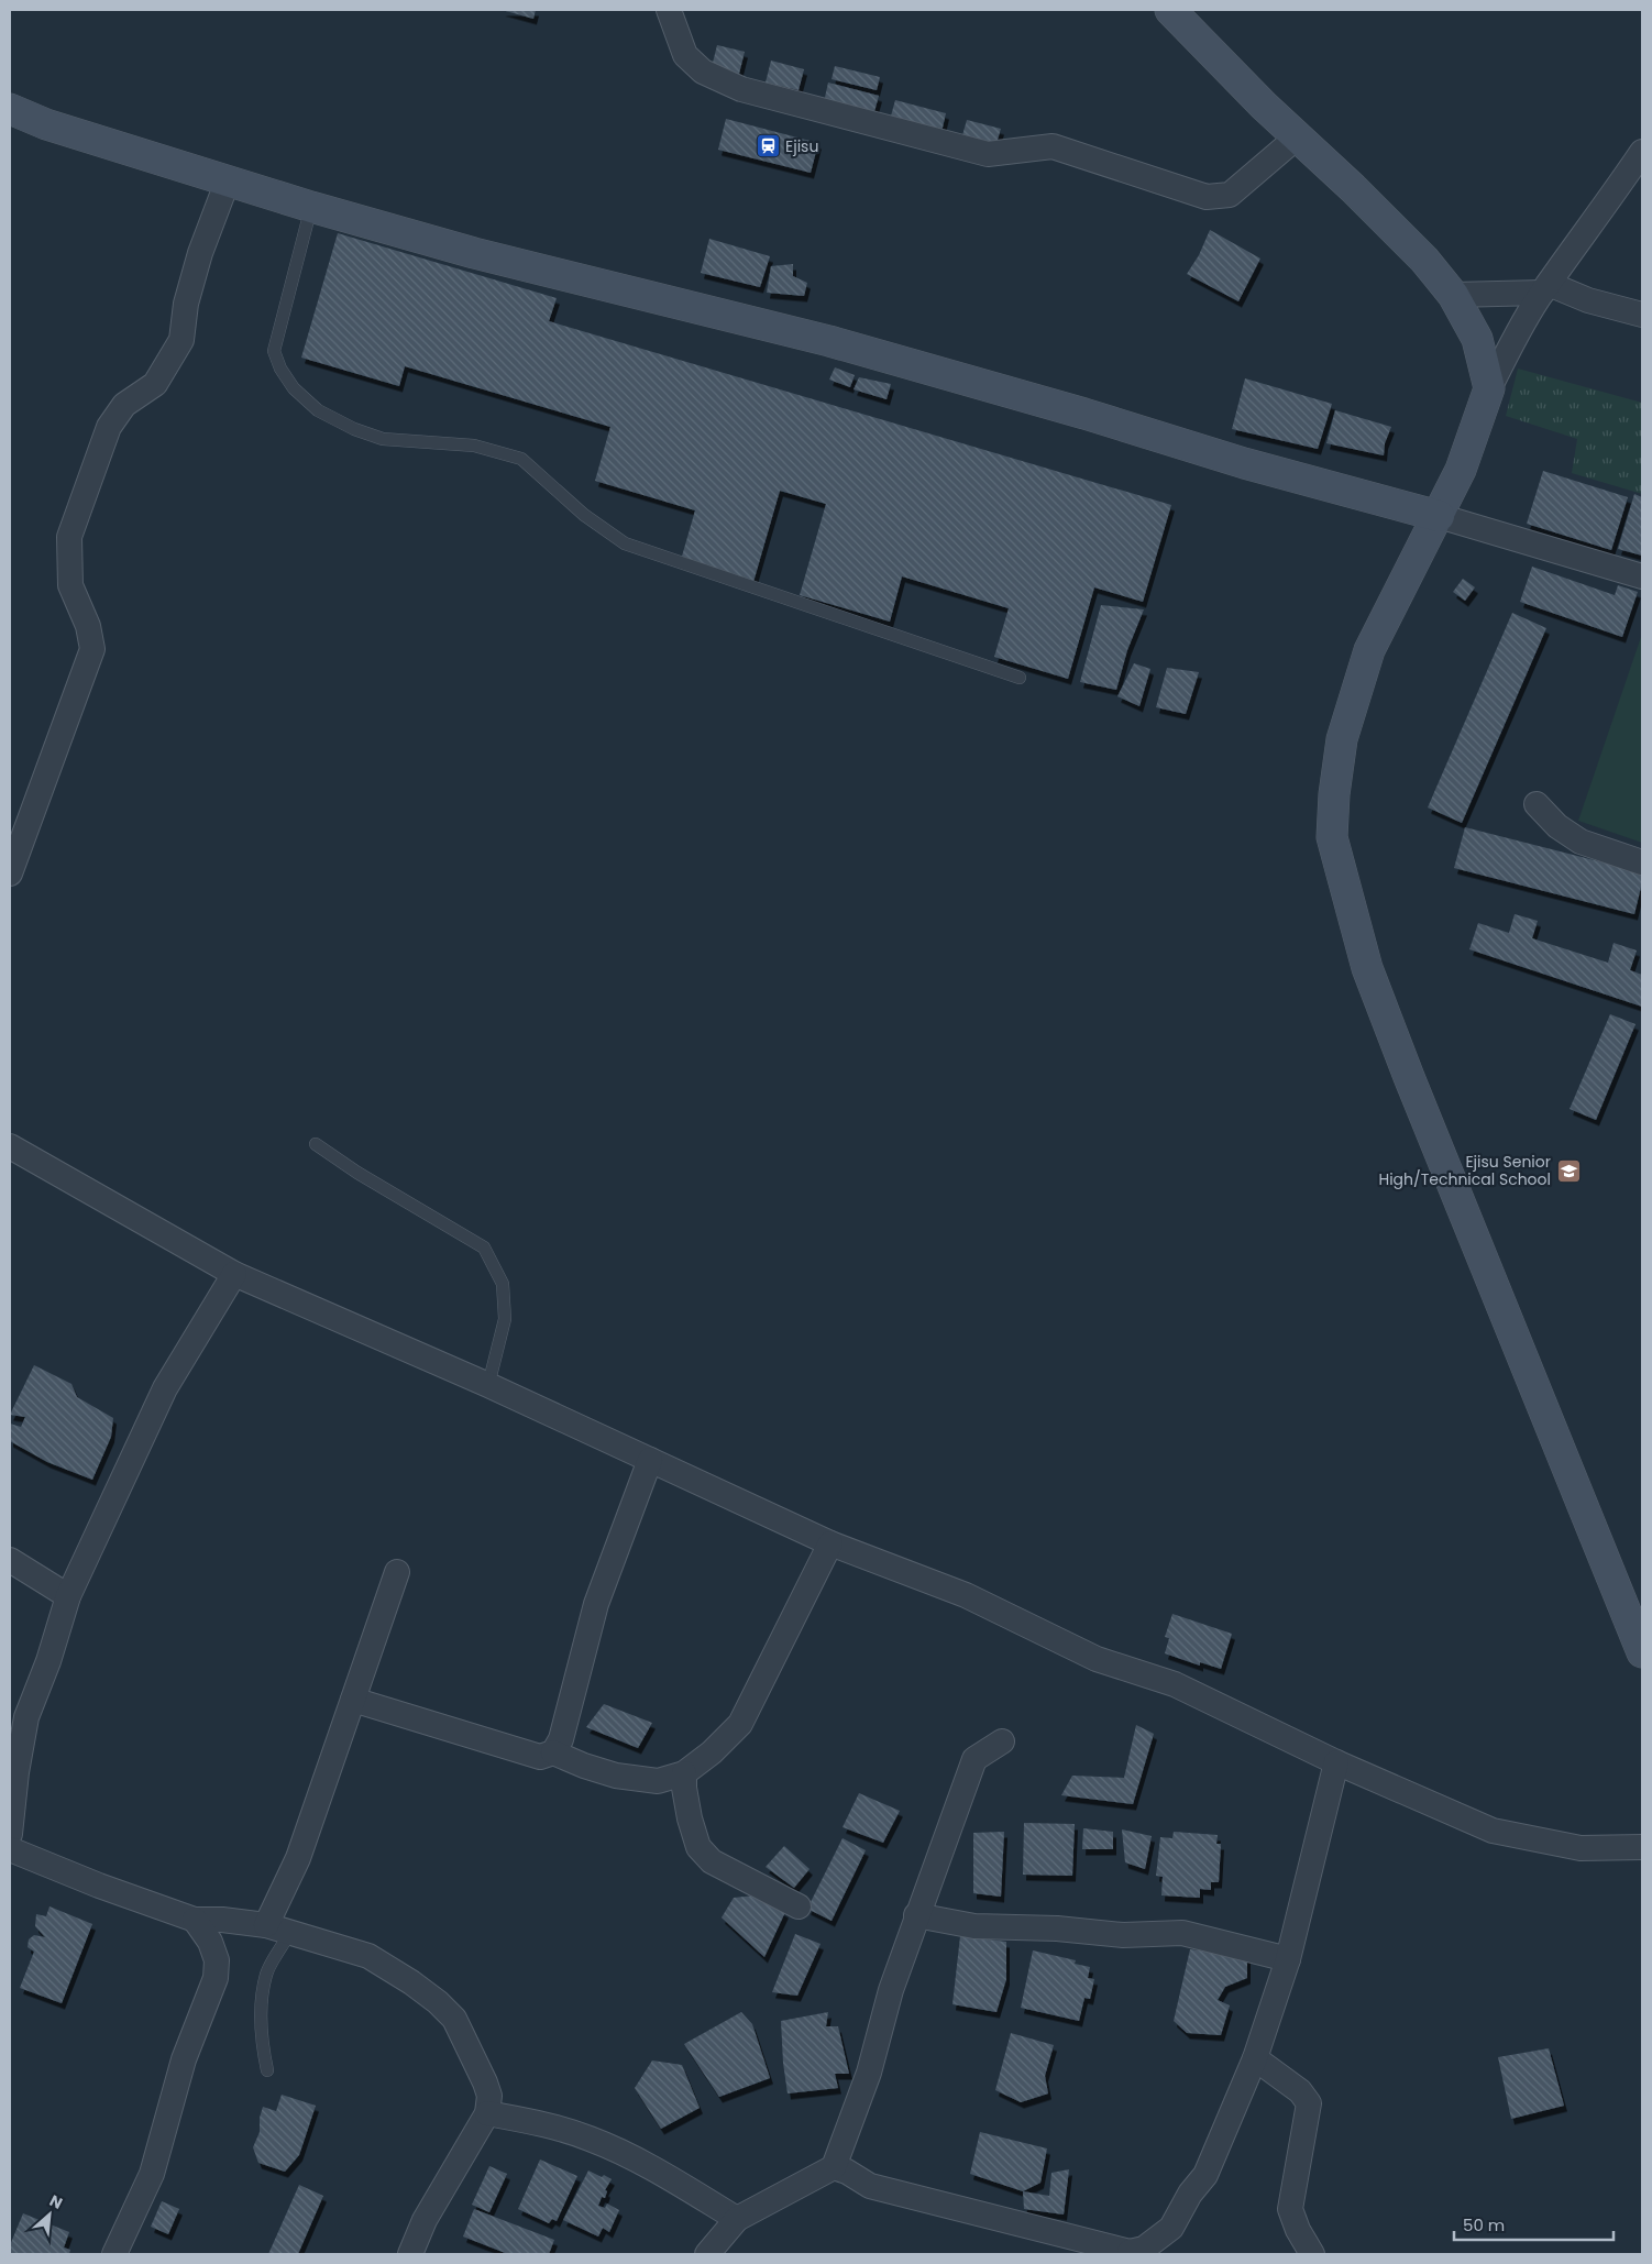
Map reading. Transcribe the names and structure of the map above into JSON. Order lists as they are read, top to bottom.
{
  "places": {
    "station": ["Ejisu"],
    "school or university": ["Ejisu Senior High/Technical School"]
  },
  "scale_bar": "50 m",
  "north": "top right"
}
